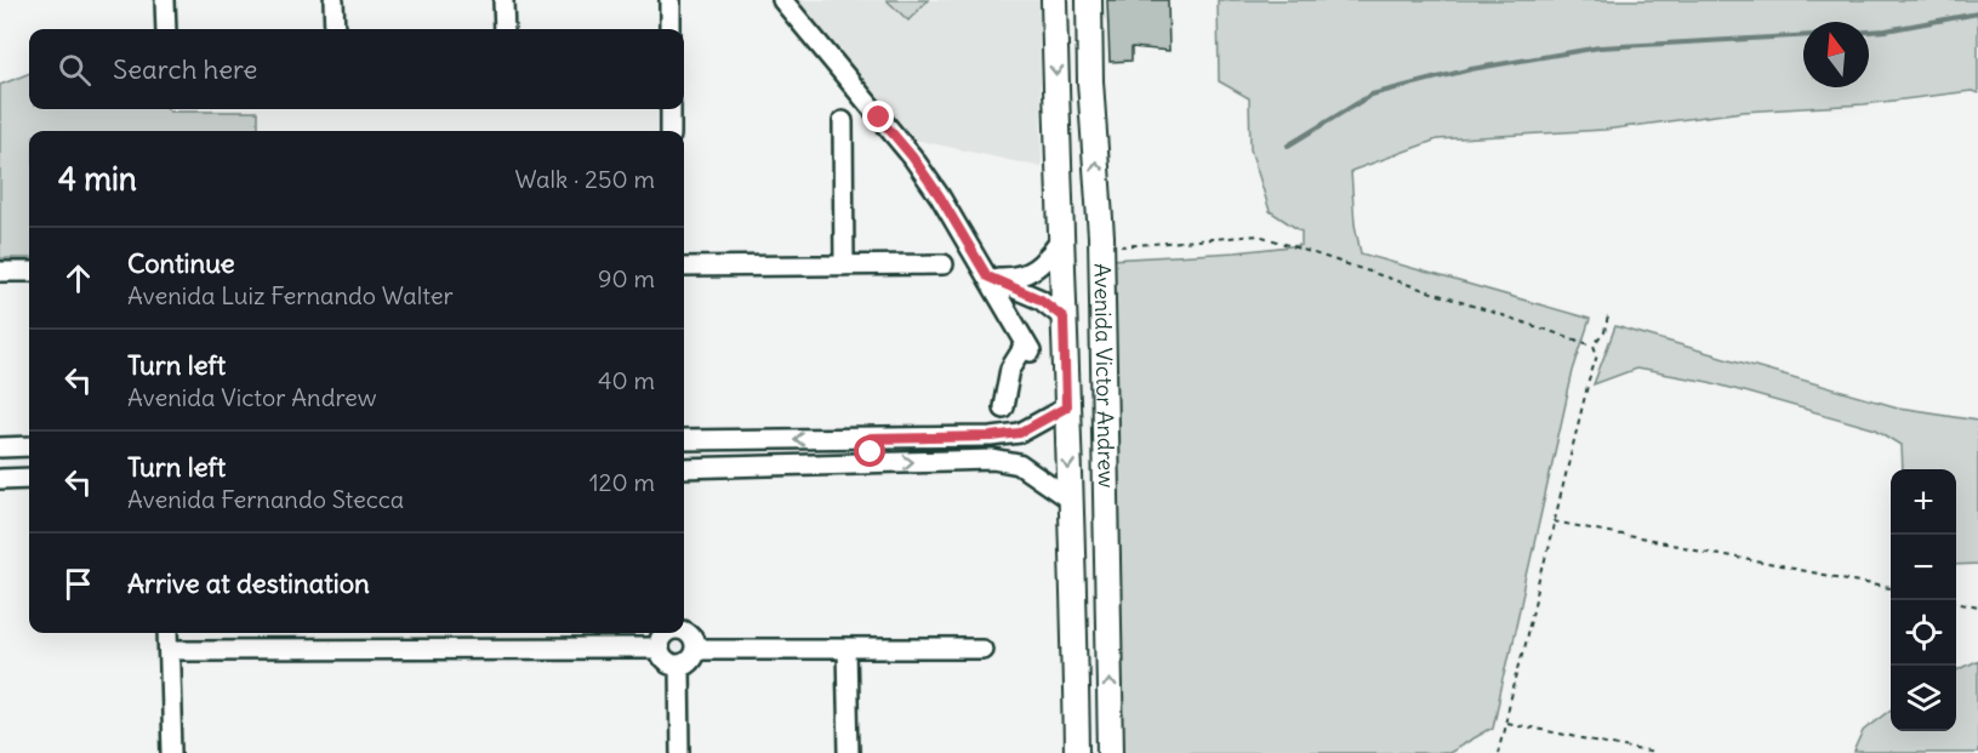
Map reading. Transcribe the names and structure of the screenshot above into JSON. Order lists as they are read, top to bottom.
{
  "streets": {
    "main road": ["Avenida Victor Andrew"]
  },
  "north": "top",
  "page": {
    "search": "Search here",
    "heading": ["4 min", "Walk · 250 m"],
    "list": [
      ["Continue", "Avenida Luiz Fernando Walter", "90 m"],
      ["Turn left", "Avenida Victor Andrew", "40 m"],
      ["Turn left", "Avenida Fernando Stecca", "120 m"],
      "Arrive at destination"
    ],
    "map_buttons": ["+", "−"]
  }
}
